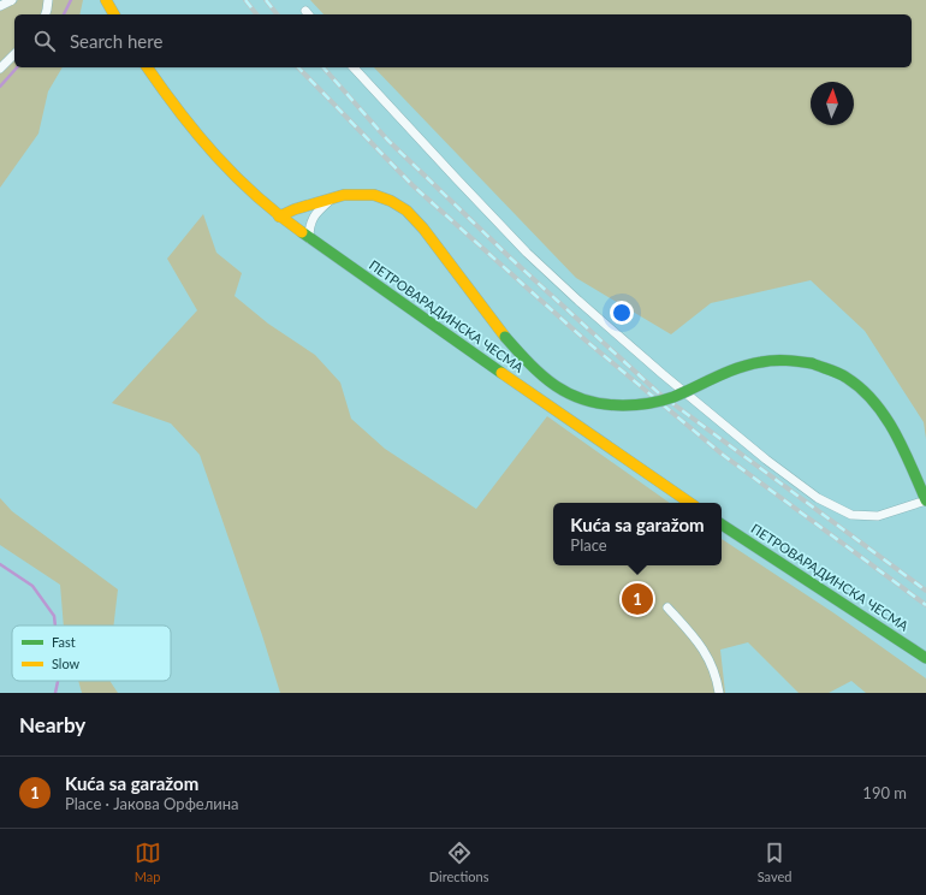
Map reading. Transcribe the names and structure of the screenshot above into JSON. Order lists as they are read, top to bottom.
{
  "streets": {
    "main road": ["ПЕТРОВАРАДИНСКА ЧЕСМА"]
  },
  "legend": ["Fast", "Slow"],
  "north": "top",
  "page": {
    "search": "Search here",
    "popup": ["Kuća sa garažom", "Place"],
    "pins": "1",
    "heading": "Nearby",
    "list": [
      {
        "mark": "1",
        "name": "Kuća sa garažom",
        "note": "Place · Јакова Орфелина",
        "value": "190 m"
      }
    ],
    "nav": ["Map", "Directions", "Saved"]
  }
}
